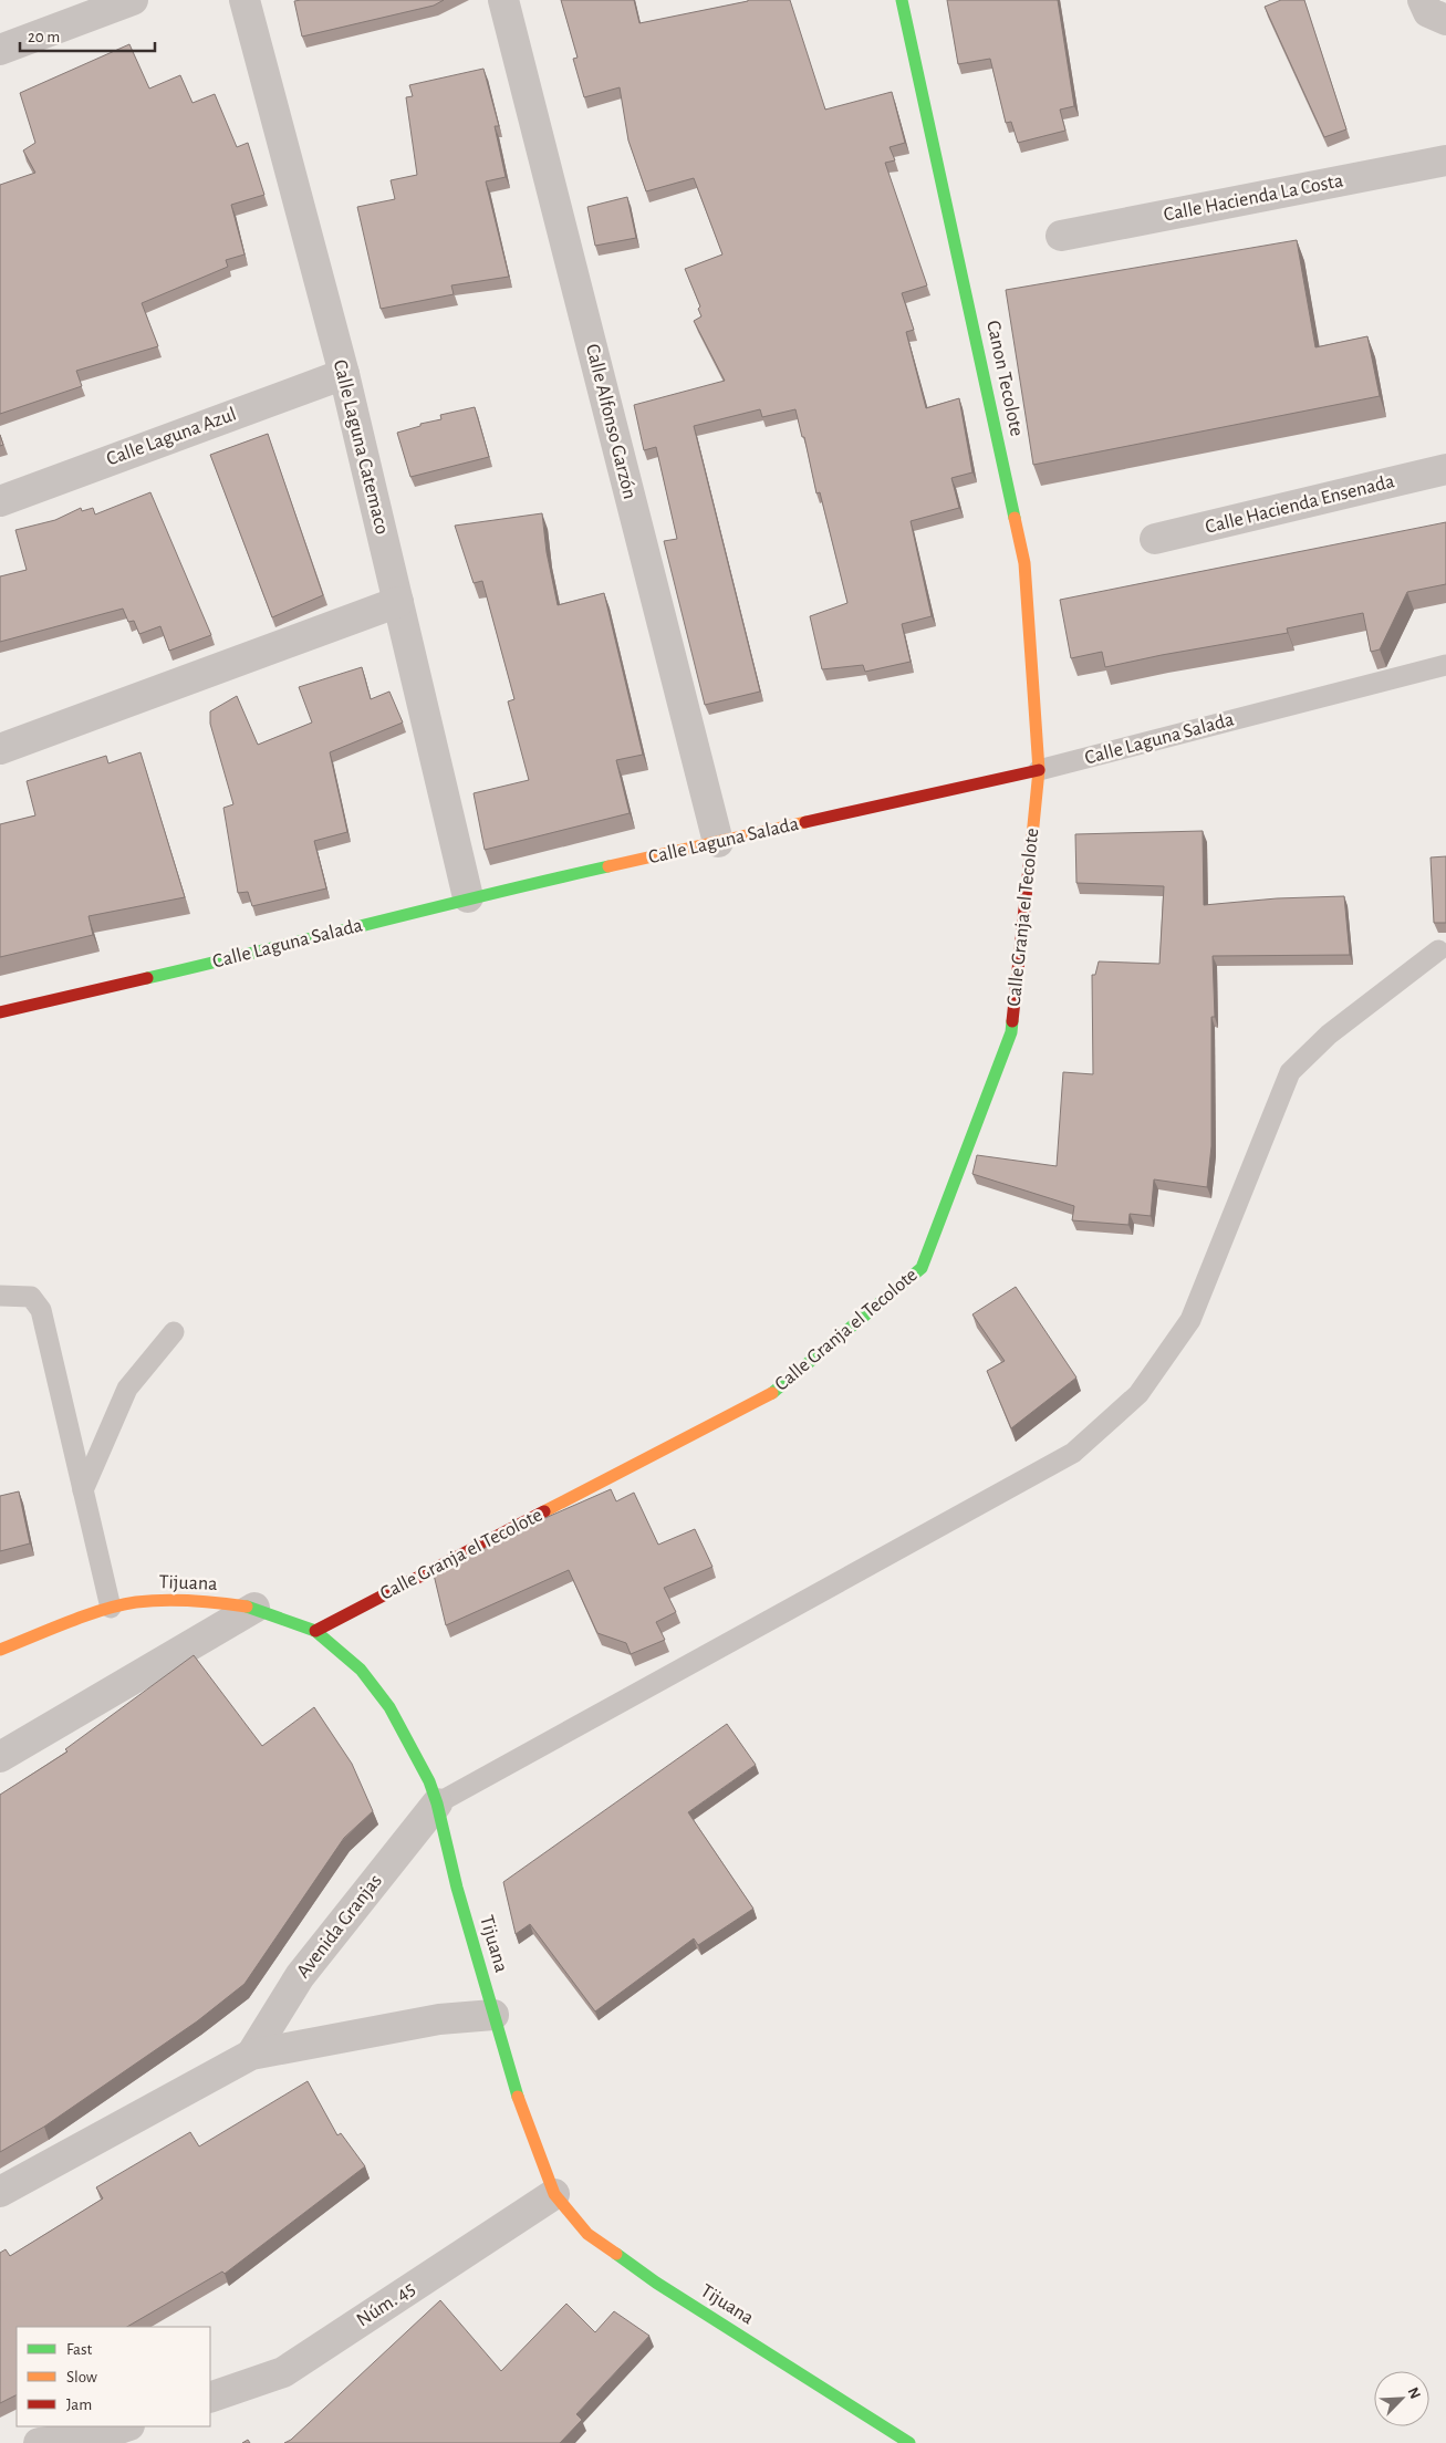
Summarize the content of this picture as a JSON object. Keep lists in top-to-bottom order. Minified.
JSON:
{"streets":{"street":["Calle Hacienda La Costa","Canon Tecolote","Calle Alfonso Garzón","Calle Laguna Azul","Calle Laguna Catemaco","Calle Hacienda Ensenada","Calle Laguna Salada","Calle Granja el Tecolote","Tijuana","Avenida Granjas","Núm. 45"]},"crossings":[["Canon Tecolote","Calle Laguna Salada"],["Canon Tecolote","Calle Granja el Tecolote"],["Calle Alfonso Garzón","Calle Laguna Salada"],["Calle Laguna Azul","Calle Laguna Catemaco"],["Calle Laguna Catemaco","Calle Laguna Salada"],["Calle Laguna Salada","Calle Granja el Tecolote"],["Calle Granja el Tecolote","Tijuana"],["Tijuana","Avenida Granjas"],["Tijuana","Núm. 45"]],"legend":["Fast","Slow","Jam"],"scale_bar":"20 m","north":"top right"}
